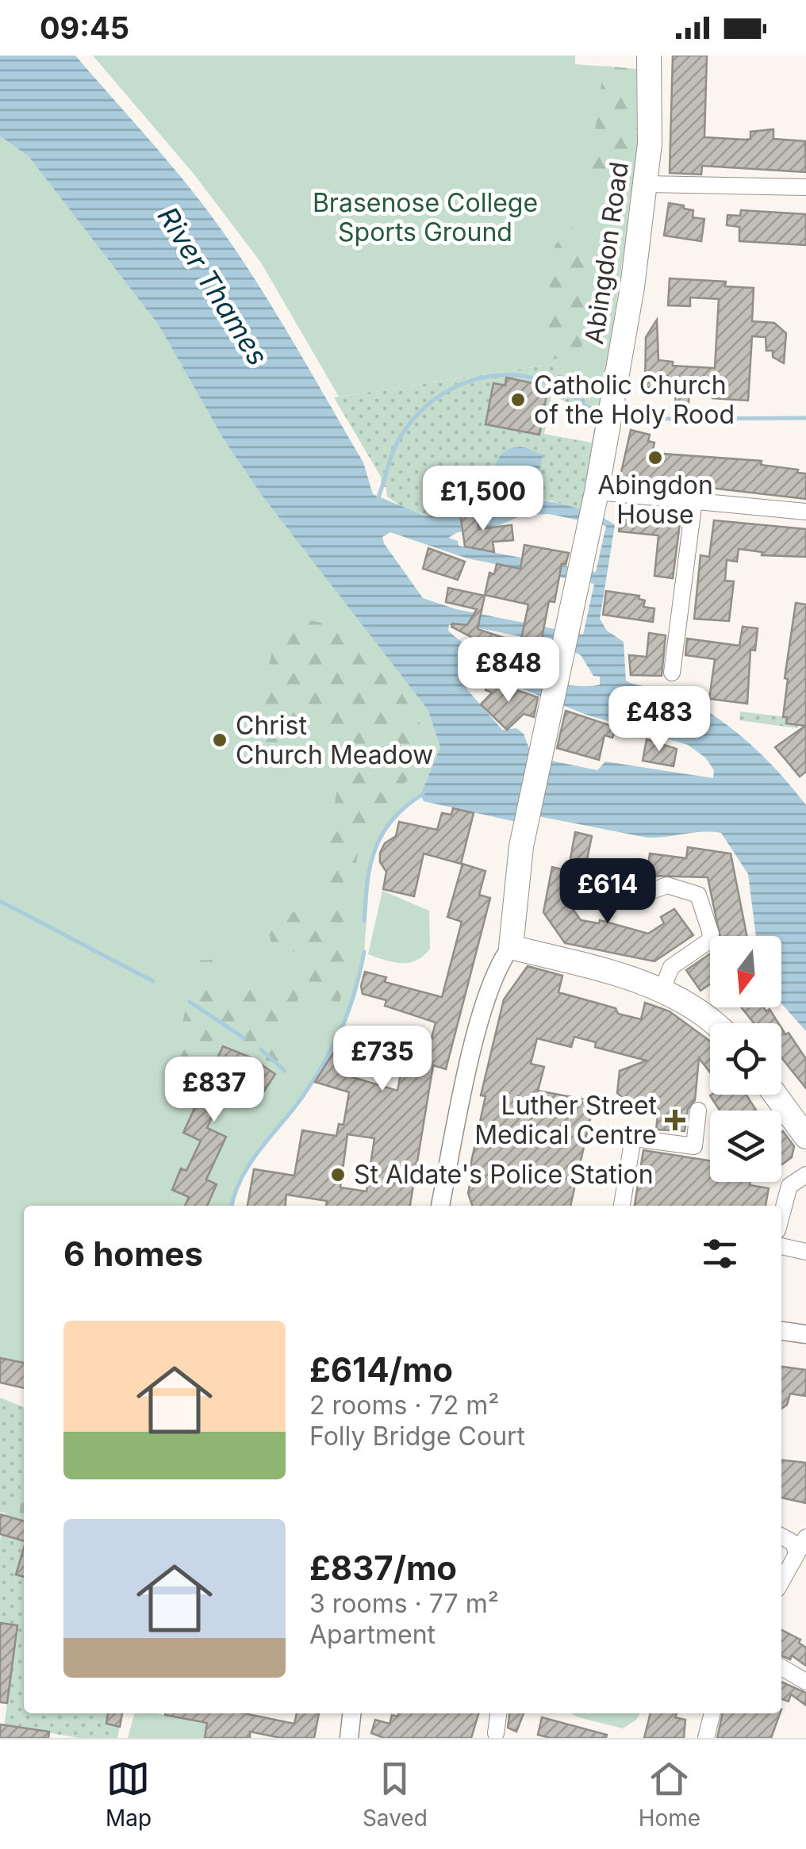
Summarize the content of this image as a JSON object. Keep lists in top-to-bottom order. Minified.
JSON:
{"streets":{"main road":["Abingdon Road"]},"water":["River Thames"],"parks":["Brasenose College Sports Ground"],"places":{"other":["Catholic Church of the Holy Rood","Abingdon House","Christ Church Meadow","St Aldate's Police Station"],"health":["Luther Street Medical Centre"]},"north":"bottom","page":{"status":"09:45","price":["£1,500","£848","£483","£614","£735","£837"],"heading":"6 homes","list":[{"name":"£614/mo","note":"2 rooms · 72 m² · Folly Bridge Court"},{"name":"£837/mo","note":"3 rooms · 77 m² · Apartment"}],"tabs":["Map","Saved","Home"]}}
